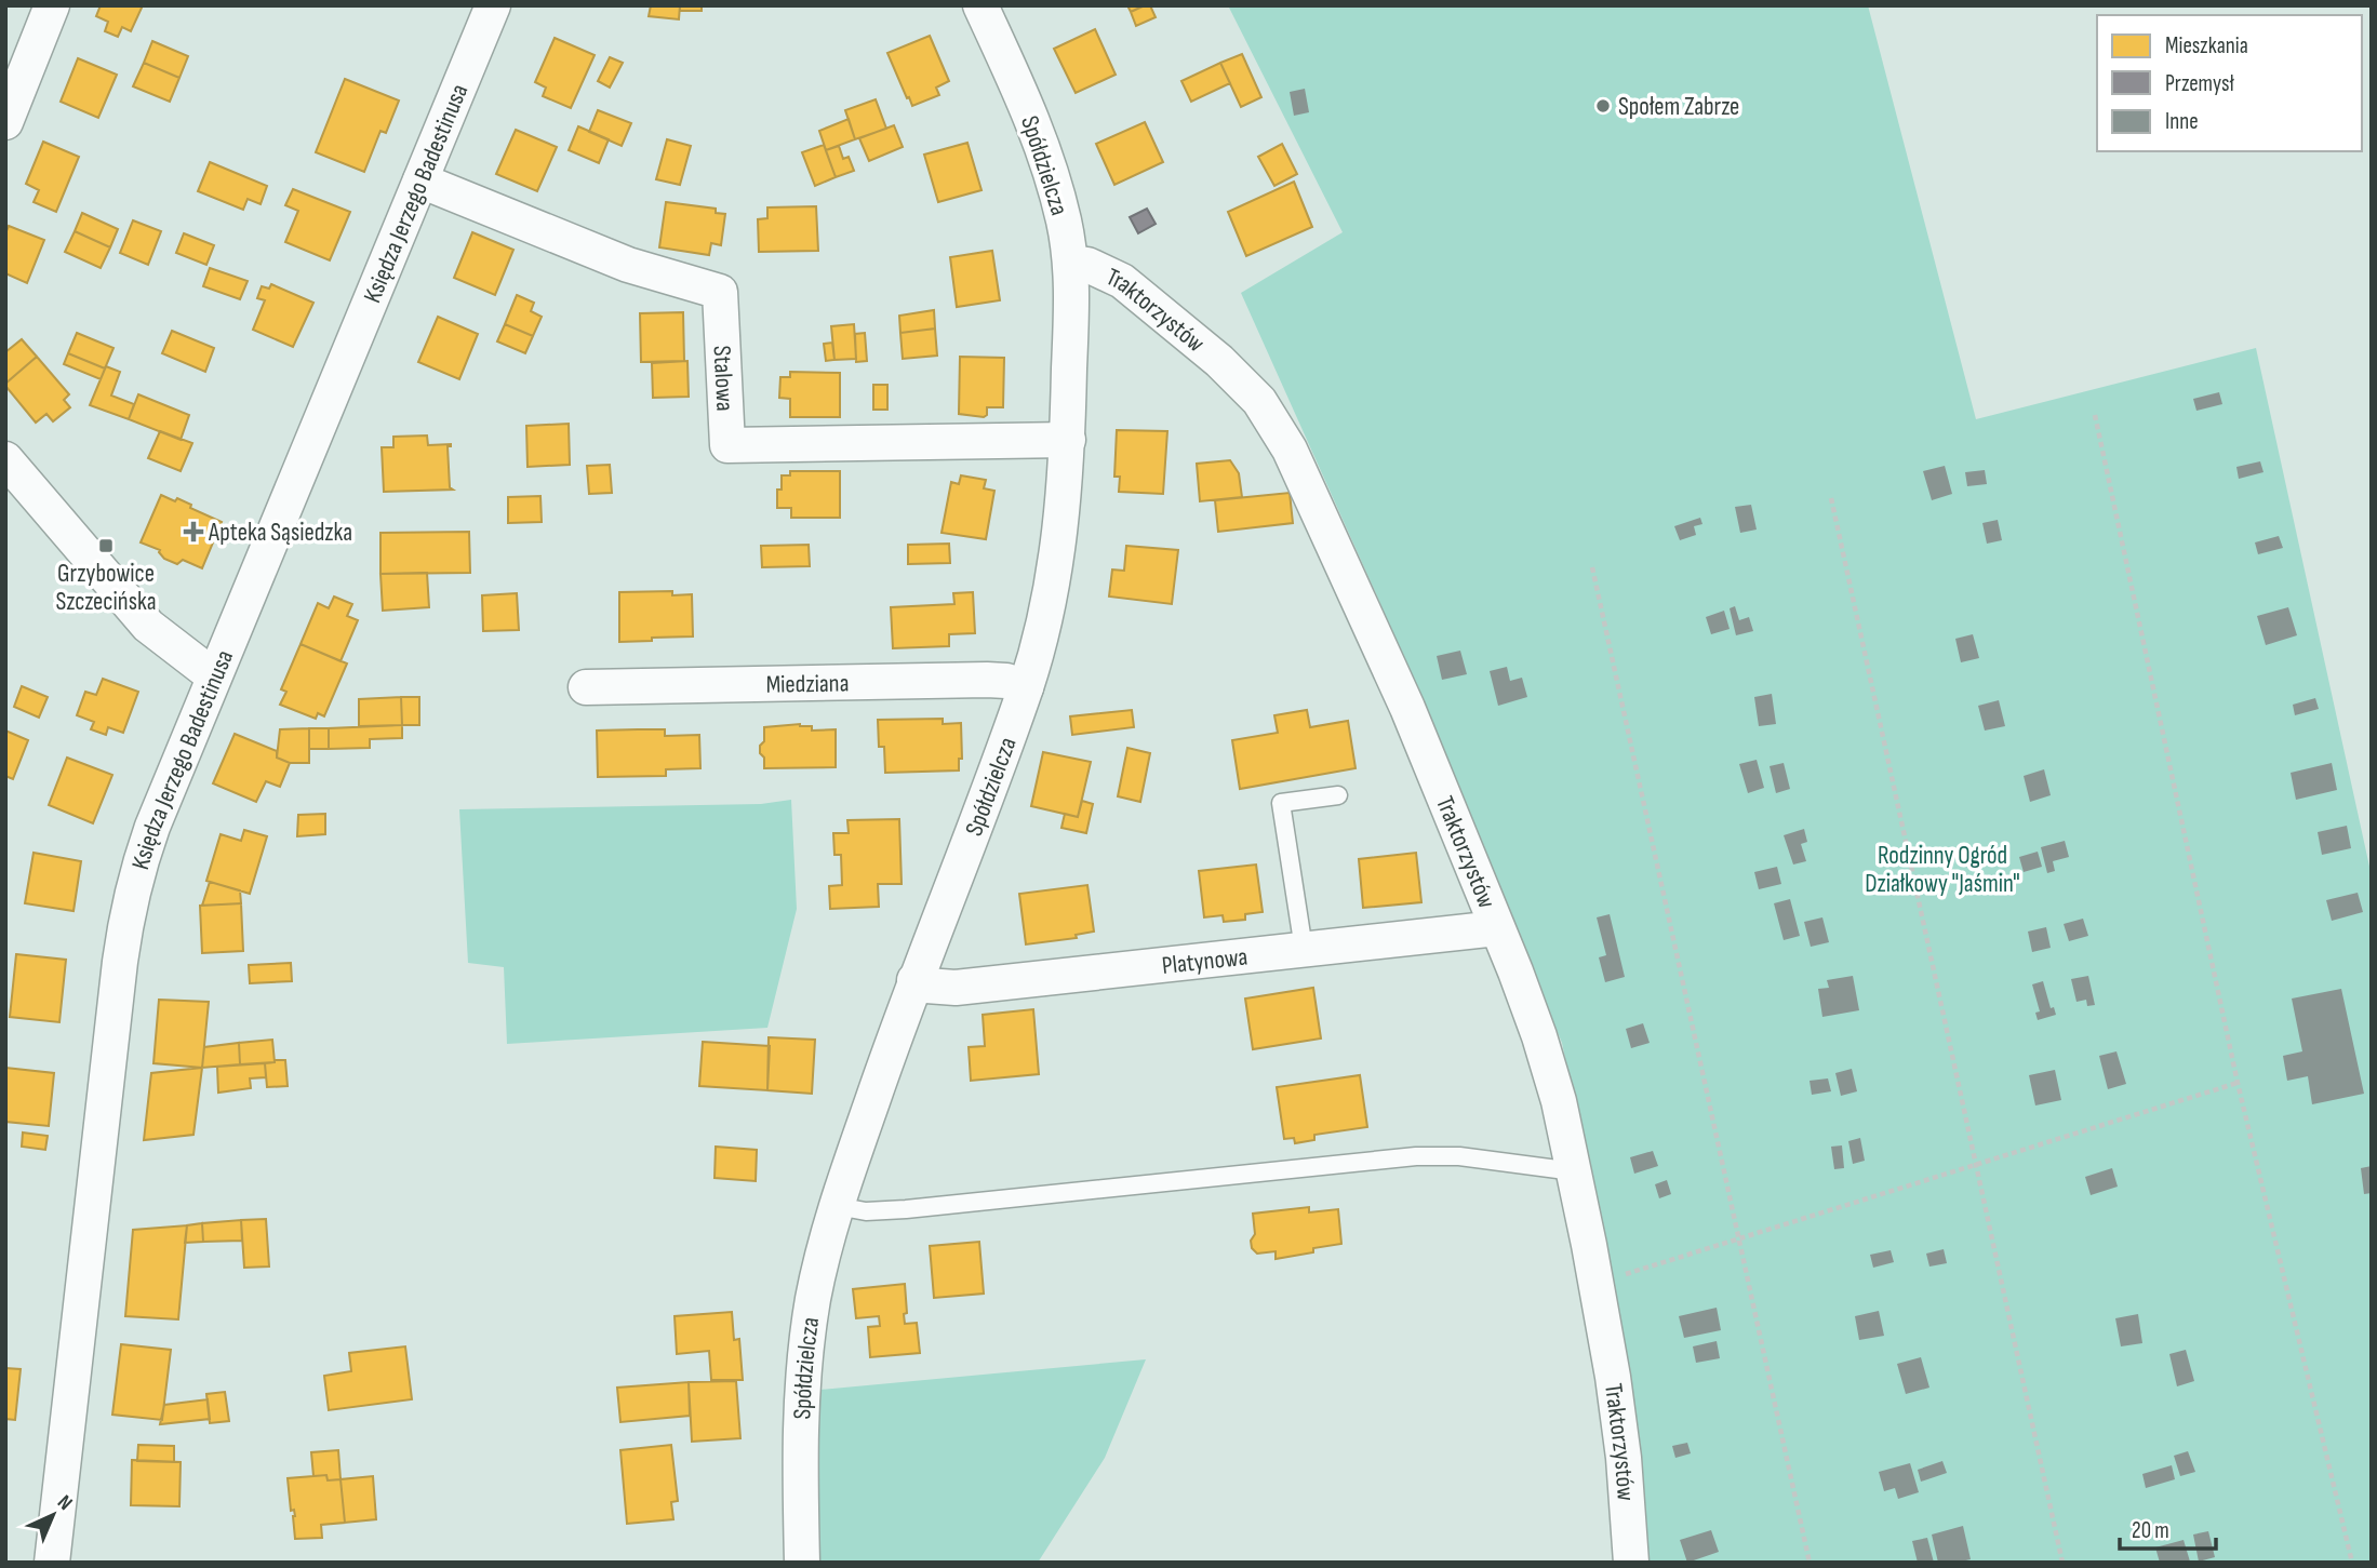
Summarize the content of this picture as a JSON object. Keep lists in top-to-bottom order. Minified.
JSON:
{"streets":{"street":["Spółdzielcza","Księdza Jerzego Badestinusa","Traktorzystów","Stalowa","Miedziana","Platynowa"]},"crossings":[["Spółdzielcza","Traktorzystów"],["Spółdzielcza","Stalowa"],["Spółdzielcza","Miedziana"],["Spółdzielcza","Platynowa"],["Księdza Jerzego Badestinusa","Stalowa"],["Traktorzystów","Platynowa"]],"parks":["Rodzinny Ogród Działkowy \"Jaśmin\""],"places":{"other":["Społem Zabrze"],"health":["Apteka Sąsiedzka"],"transit":["Grzybowice Szczecińska"]},"legend":["Mieszkania","Przemysł","Inne"],"scale_bar":"20 m","north":"top right"}
